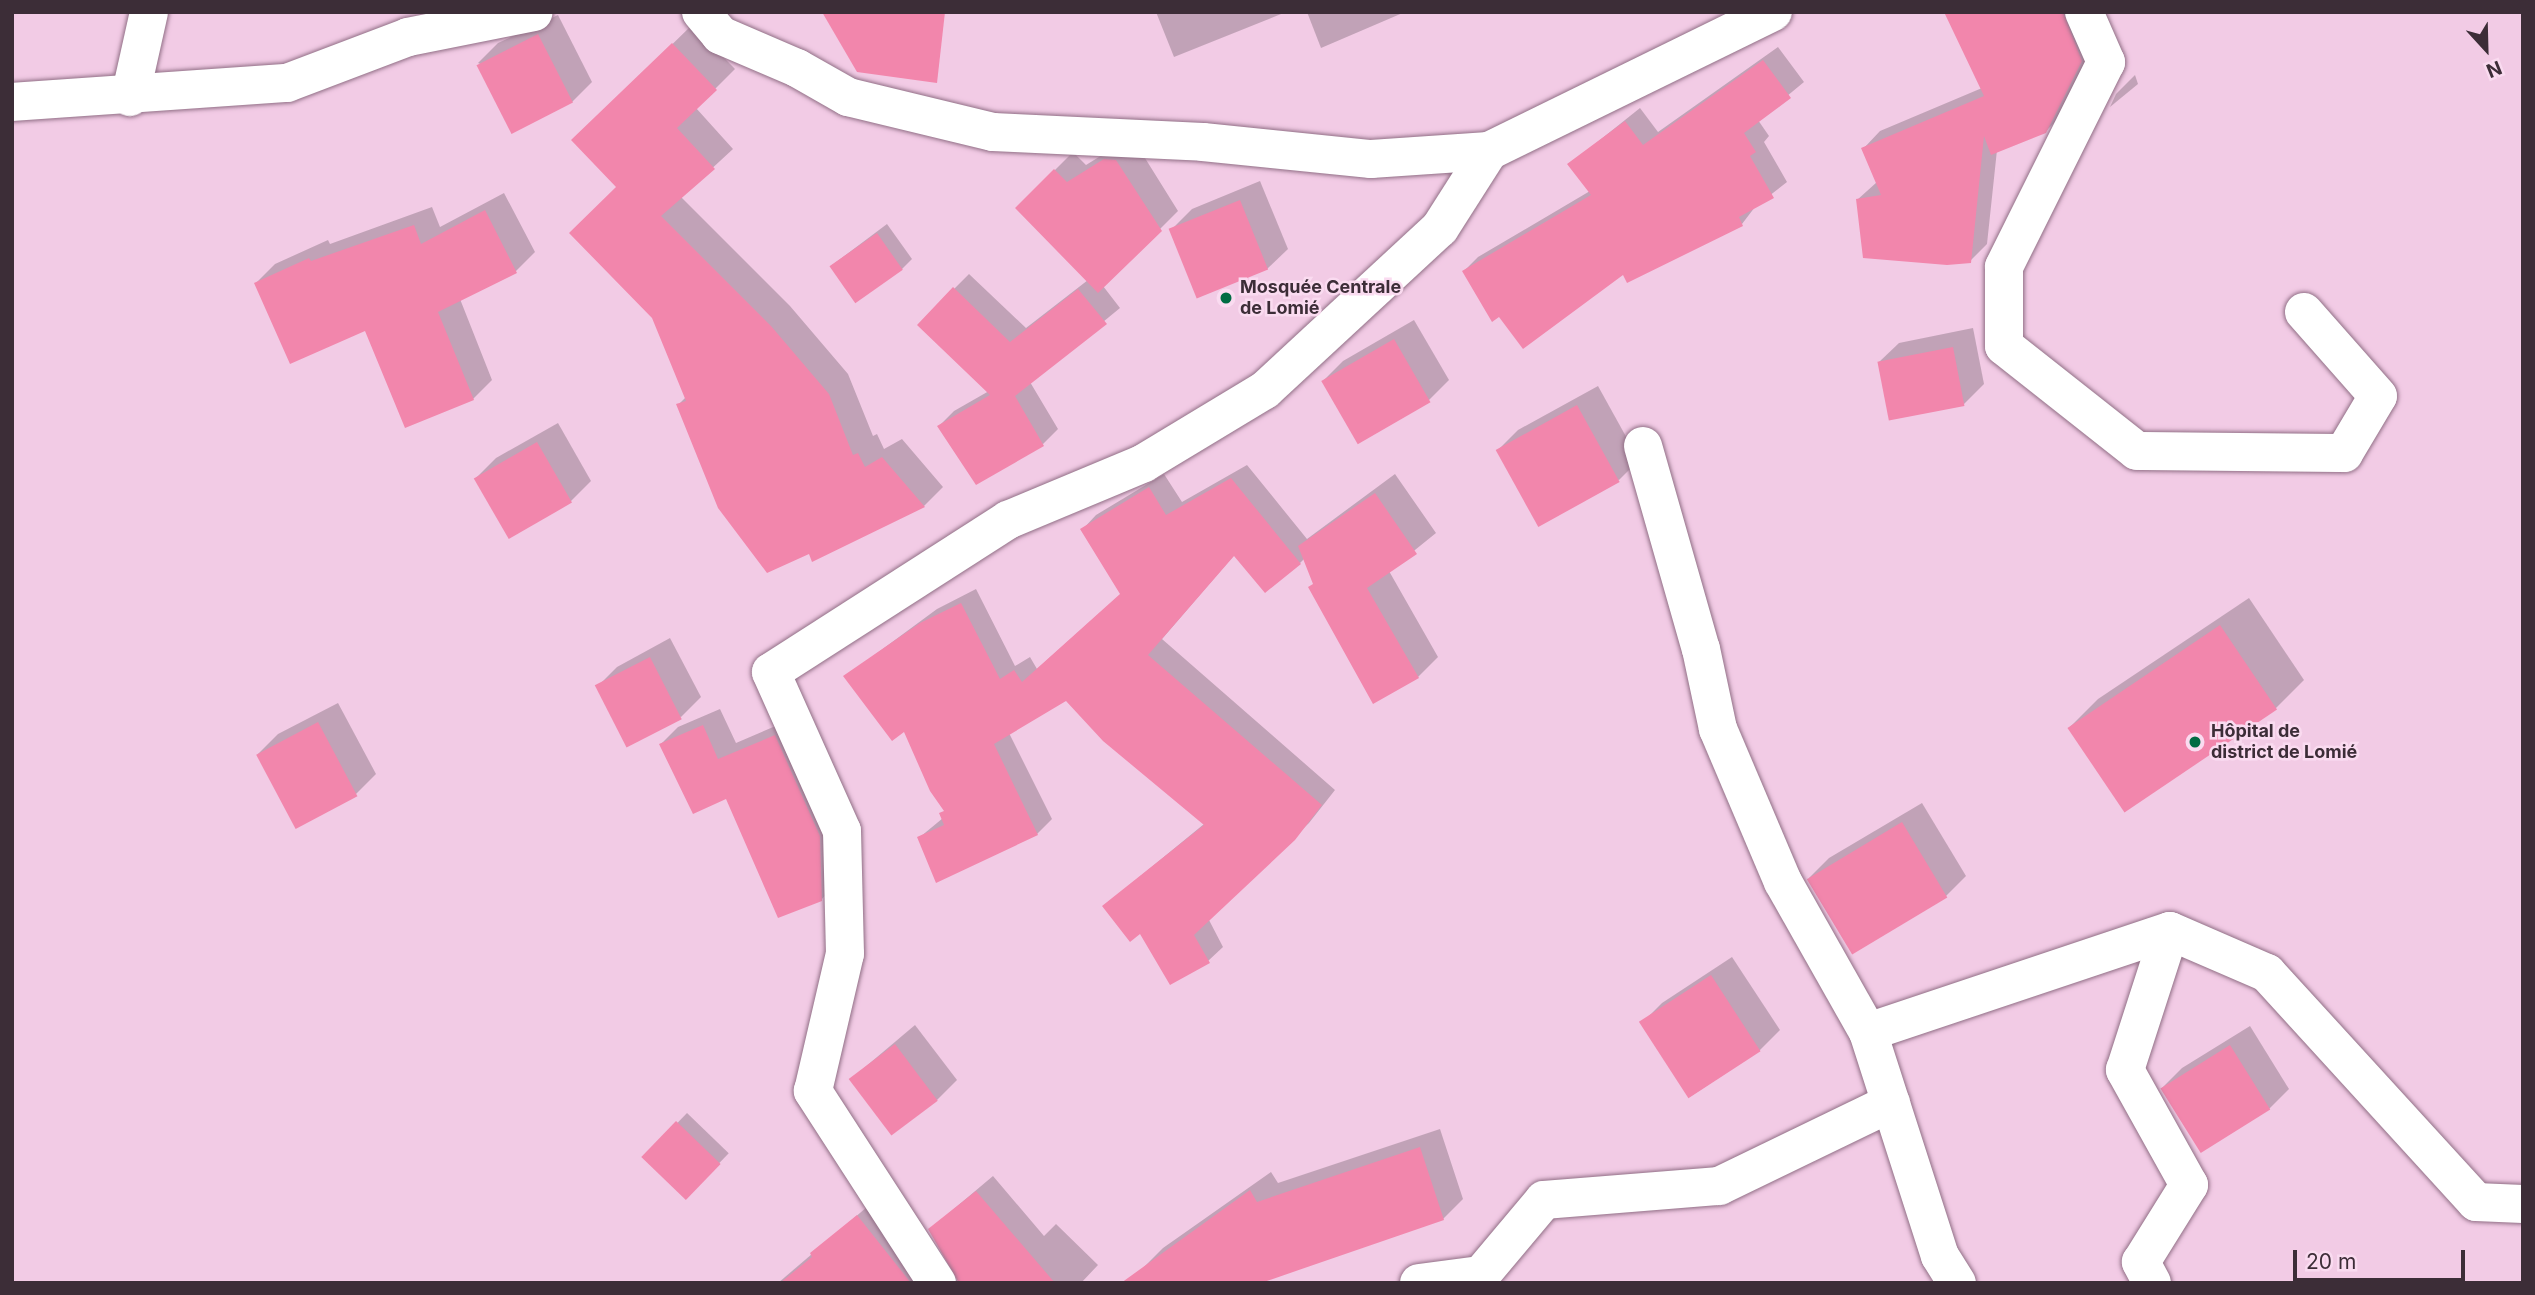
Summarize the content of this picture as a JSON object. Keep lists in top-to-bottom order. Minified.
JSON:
{"places":["Mosquée Centrale de Lomié","Hôpital de district de Lomié"],"scale_bar":"20 m","north":"bottom"}
